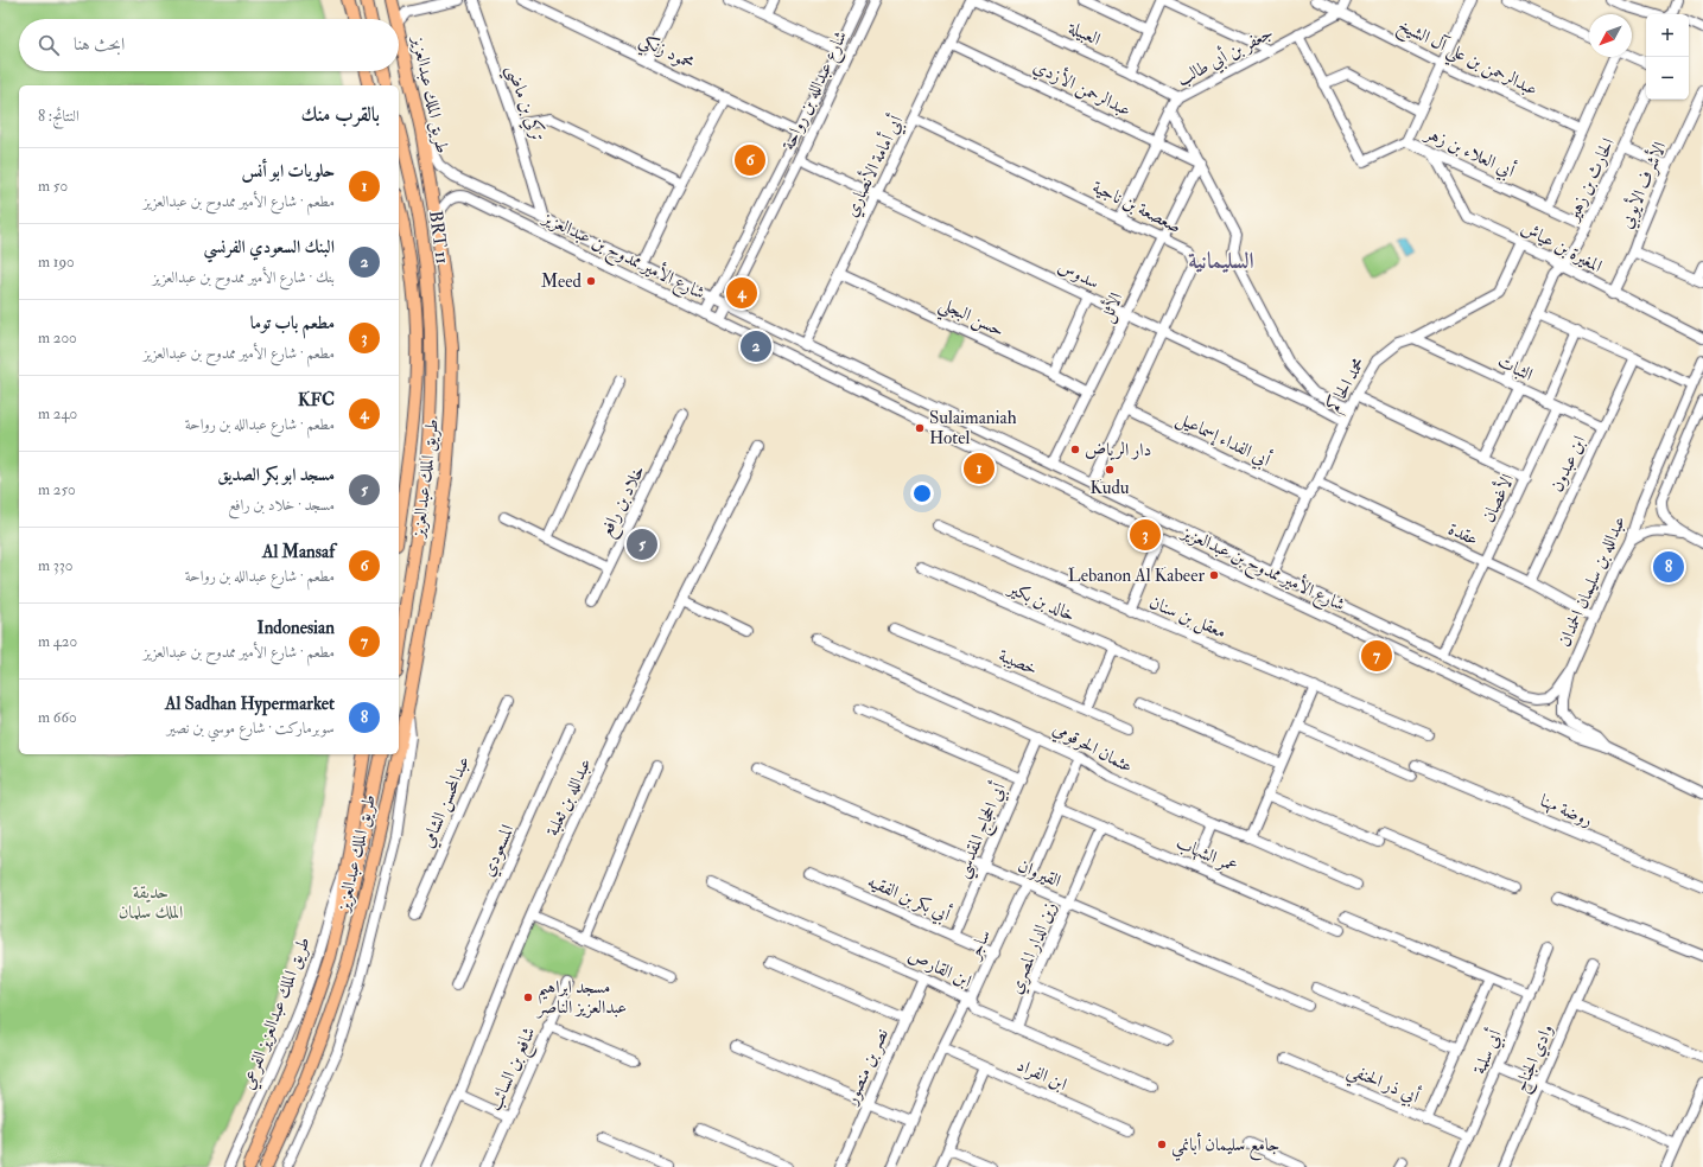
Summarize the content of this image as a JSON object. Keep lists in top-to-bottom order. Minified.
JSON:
{"streets":{"main road":["طريق الملك عبدالعزيز","BRT 11"],"street":["العبيلة","محمود زنكي","جعفر بن أبي طالب","عبدالرحمن بن علي آل الشيخ","عبدالرحمن الأزدي","شارع عبدالله بن رواحة","تركي بن ماضي","أبي العلاء بن زهر","أبي أمامة الأنصاري","الحارث بن زهير","الأشرف الأيوبي","صعصعة بن ناجية","المغيرة بن عياش","شارع الأمير ممدوح بن عبدالعزيز","سدوس","الأثل","حسن البجلي","الثبات","محمد الحاكم","أبي الفداء إسماعيل","ابن عبدون","الأغصان","خلاد بن رافع","عقدة","عبدالله بن سليمان الحمدان","خالد بن بكير","معقل بن سنان","خصيبة","عثمان الحرقومي","عبدالله بن ثعلبة","عبدالمحسن الشامي","روضة مهنا","أبي الحجاج المقدسي","المسعودي","عمر الشهاب","القيروان","أبي بكر بن الفقيه","ساجر","زين الدار المصري","ابن القارص","طريق الملك عبدالعزيز الفرعي","أبي سلمة","وادي الجناح","نصر بن منصور","شافع بن السائب","ابن الفراد","أبي ذر الحنفي"]},"crossings":[["العبيلة","جعفر بن أبي طالب"],["محمود زنكي","شارع عبدالله بن رواحة"],["جعفر بن أبي طالب","عبدالرحمن بن علي آل الشيخ"],["جعفر بن أبي طالب","عبدالرحمن الأزدي"],["جعفر بن أبي طالب","أبي العلاء بن زهر"],["جعفر بن أبي طالب","صعصعة بن ناجية"],["عبدالرحمن الأزدي","أبي أمامة الأنصاري"],["عبدالرحمن الأزدي","الأثل"],["شارع عبدالله بن رواحة","شارع الأمير ممدوح بن عبدالعزيز"],["شارع عبدالله بن رواحة","سدوس"],["طريق الملك عبدالعزيز","شارع الأمير ممدوح بن عبدالعزيز"],["طريق الملك عبدالعزيز","طريق الملك عبدالعزيز الفرعي"],["تركي بن ماضي","شارع الأمير ممدوح بن عبدالعزيز"],["أبي العلاء بن زهر","الحارث بن زهير"],["أبي العلاء بن زهر","المغيرة بن عياش"],["أبي أمامة الأنصاري","صعصعة بن ناجية"],["أبي أمامة الأنصاري","شارع الأمير ممدوح بن عبدالعزيز"],["أبي أمامة الأنصاري","سدوس"],["أبي أمامة الأنصاري","حسن البجلي"],["الحارث بن زهير","المغيرة بن عياش"],["الحارث بن زهير","الثبات"],["الأشرف الأيوبي","المغيرة بن عياش"],["صعصعة بن ناجية","شارع الأمير ممدوح بن عبدالعزيز"],["صعصعة بن ناجية","سدوس"],["صعصعة بن ناجية","الأثل"],["صعصعة بن ناجية","أبي الفداء إسماعيل"],["المغيرة بن عياش","محمد الحاكم"],["شارع الأمير ممدوح بن عبدالعزيز","الأثل"],["شارع الأمير ممدوح بن عبدالعزيز","محمد الحاكم"],["شارع الأمير ممدوح بن عبدالعزيز","الأغصان"],["شارع الأمير ممدوح بن عبدالعزيز","عبدالله بن سليمان الحمدان"],["سدوس","الأثل"],["سدوس","محمد الحاكم"],["الأثل","حسن البجلي"],["الثبات","محمد الحاكم"],["الثبات","ابن عبدون"],["الثبات","الأغصان"],["محمد الحاكم","أبي الفداء إسماعيل"],["محمد الحاكم","عقدة"],["ابن عبدون","عقدة"],["الأغصان","عقدة"],["عقدة","عبدالله بن سليمان الحمدان"],["عثمان الحرقومي","أبي الحجاج المقدسي"],["عثمان الحرقومي","ساجر"],["أبي الحجاج المقدسي","القيروان"],["أبي الحجاج المقدسي","أبي بكر بن الفقيه"],["عمر الشهاب","ساجر"],["عمر الشهاب","زين الدار المصري"],["القيروان","ساجر"],["القيروان","زين الدار المصري"],["أبي بكر بن الفقيه","ساجر"],["ساجر","ابن القارص"],["ساجر","ابن الفراد"],["زين الدار المصري","ابن القارص"],["ابن القارص","نصر بن منصور"],["أبي سلمة","أبي ذر الحنفي"]],"districts":["السليمانية"],"parks":["حديقة الملك سلمان"],"places":["Meed","Sulaimaniah Hotel","دار الرياض","Kudu","Lebanon Al Kabeer","مسجد ابراهيم عبدالعزيز الناصر","جامع سليمان أبانمي"],"north":"bottom left","page":{"map_buttons":["+","−"],"search":"ابحث هنا","heading":["بالقرب منك","النتائج: 8"],"pins":["6","4","2","1","3","5","8","7"],"list":[{"mark":"1","name":"حلويات ابو أنس","note":"مطعم · شارع الأمير ممدوح بن عبدالعزيز","value":"50 m"},{"mark":"2","name":"البنك السعودي الفرنسي","note":"بنك · شارع الأمير ممدوح بن عبدالعزيز","value":"190 m"},{"mark":"3","name":"مطعم باب توما","note":"مطعم · شارع الأمير ممدوح بن عبدالعزيز","value":"200 m"},{"mark":"4","name":"KFC","note":"مطعم · شارع عبدالله بن رواحة","value":"240 m"},{"mark":"5","name":"مسجد ابو بكر الصديق","note":"مسجد · خلاد بن رافع","value":"250 m"},{"mark":"6","name":"Al Mansaf","note":"مطعم · شارع عبدالله بن رواحة","value":"330 m"},{"mark":"7","name":"Indonesian","note":"مطعم · شارع الأمير ممدوح بن عبدالعزيز","value":"420 m"},{"mark":"8","name":"Al Sadhan Hypermarket","note":"سوبرماركت · شارع موسي بن نصير","value":"660 m"}]}}
